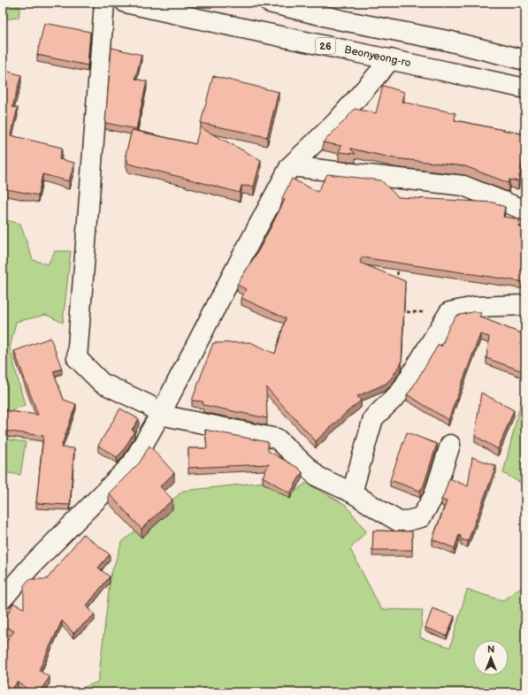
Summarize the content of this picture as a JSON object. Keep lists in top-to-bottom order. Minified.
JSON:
{"streets":{"street":["26","Beonyeong-ro"]},"north":"top"}
